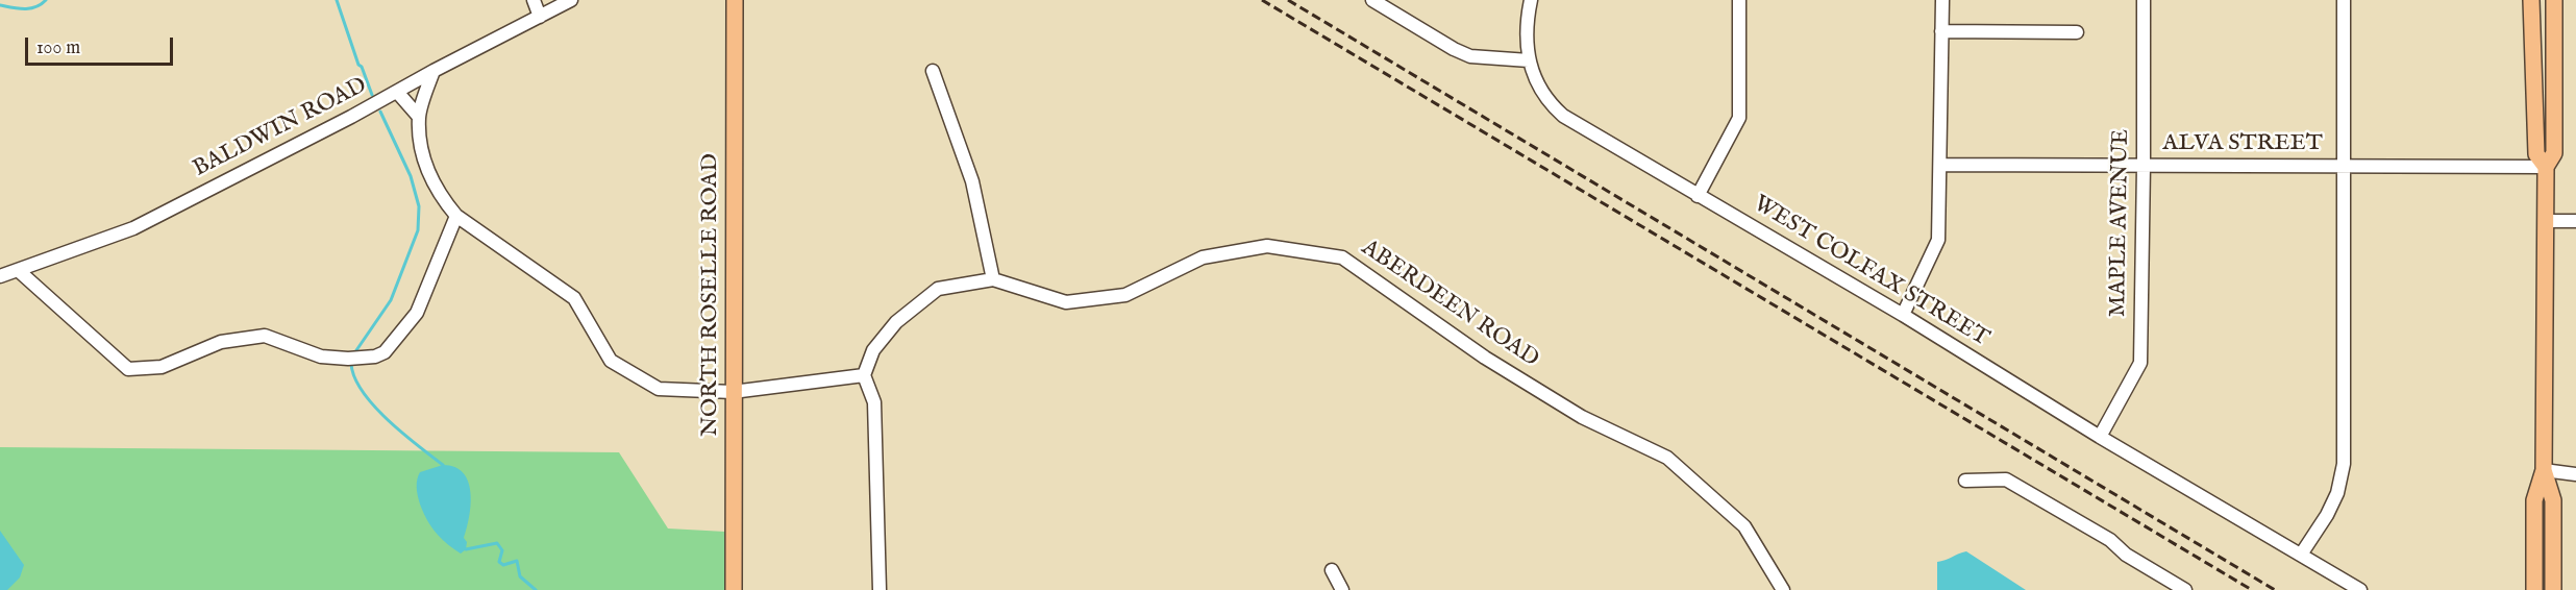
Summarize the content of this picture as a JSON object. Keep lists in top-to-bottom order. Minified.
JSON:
{"streets":{"main road":["NORTH ROSELLE ROAD"],"street":["BALDWIN ROAD","ALVA STREET","MAPLE AVENUE","WEST COLFAX STREET","ABERDEEN ROAD"]},"crossings":[["ALVA STREET","MAPLE AVENUE"],["MAPLE AVENUE","WEST COLFAX STREET"]],"scale_bar":"100 m"}
